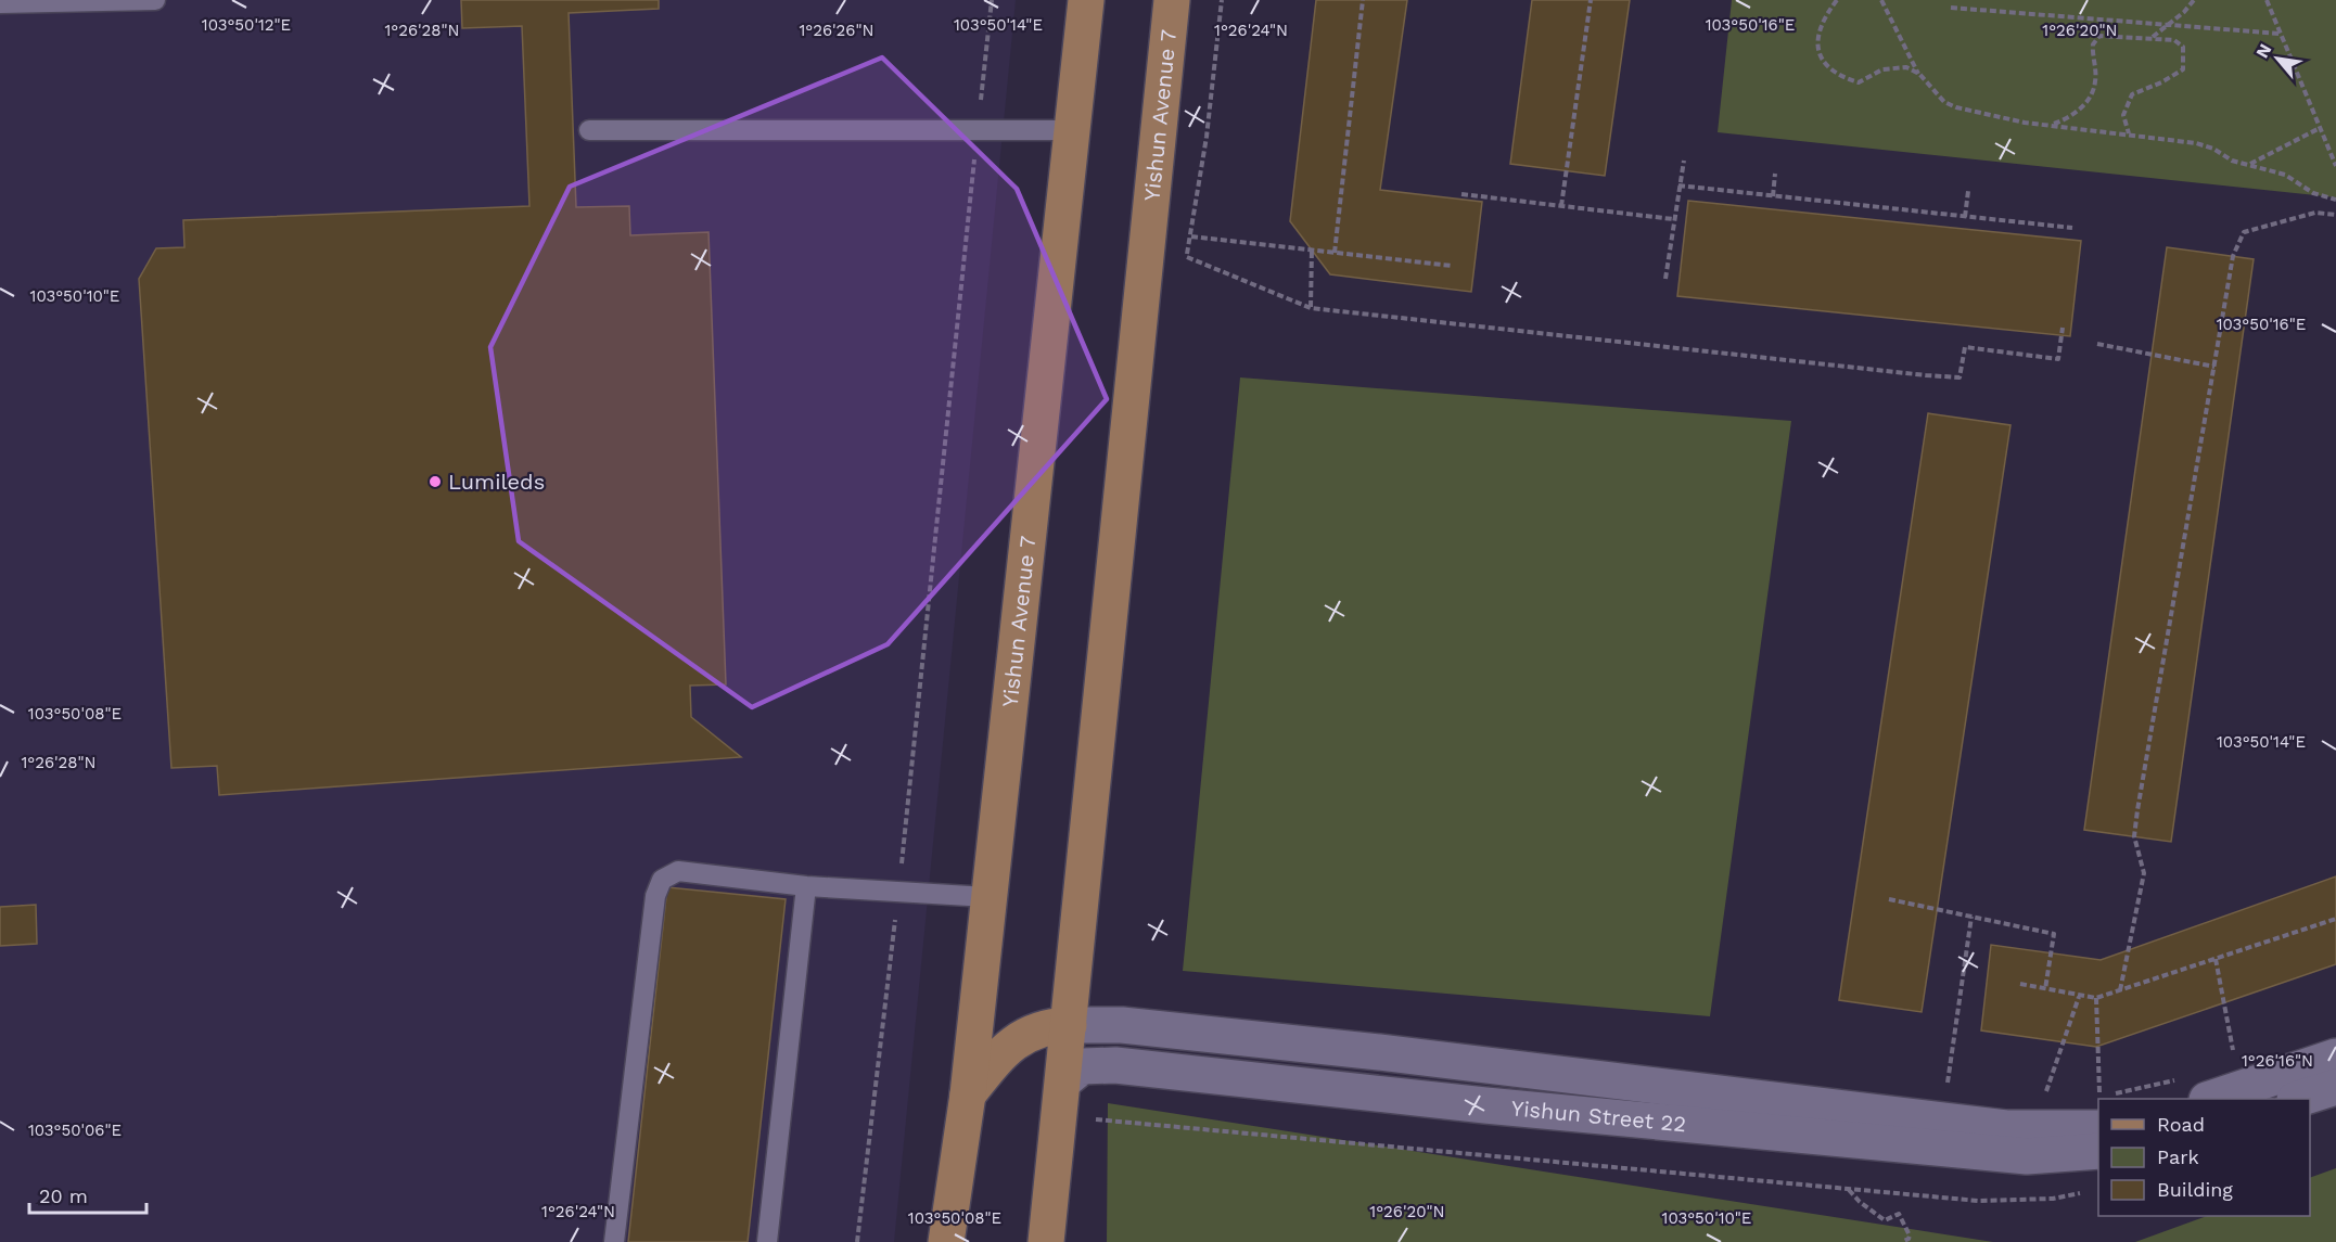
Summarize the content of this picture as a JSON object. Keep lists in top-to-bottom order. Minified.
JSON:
{"streets":{"main road":["Yishun Avenue 7"],"street":["Yishun Street 22"]},"crossings":[["Yishun Avenue 7","Yishun Street 22"]],"places":["Lumileds"],"legend":["Road","Park","Building"],"scale_bar":"20 m","north":"top left","coordinates":["103°50'12\"E","103°50'14\"E","103°50'16\"E","1°26'24\"N","1°26'20\"N","1°26'28\"N","1°26'26\"N","103°50'10\"E","103°50'08\"E","1°26'16\"N","103°50'06\"E"]}
